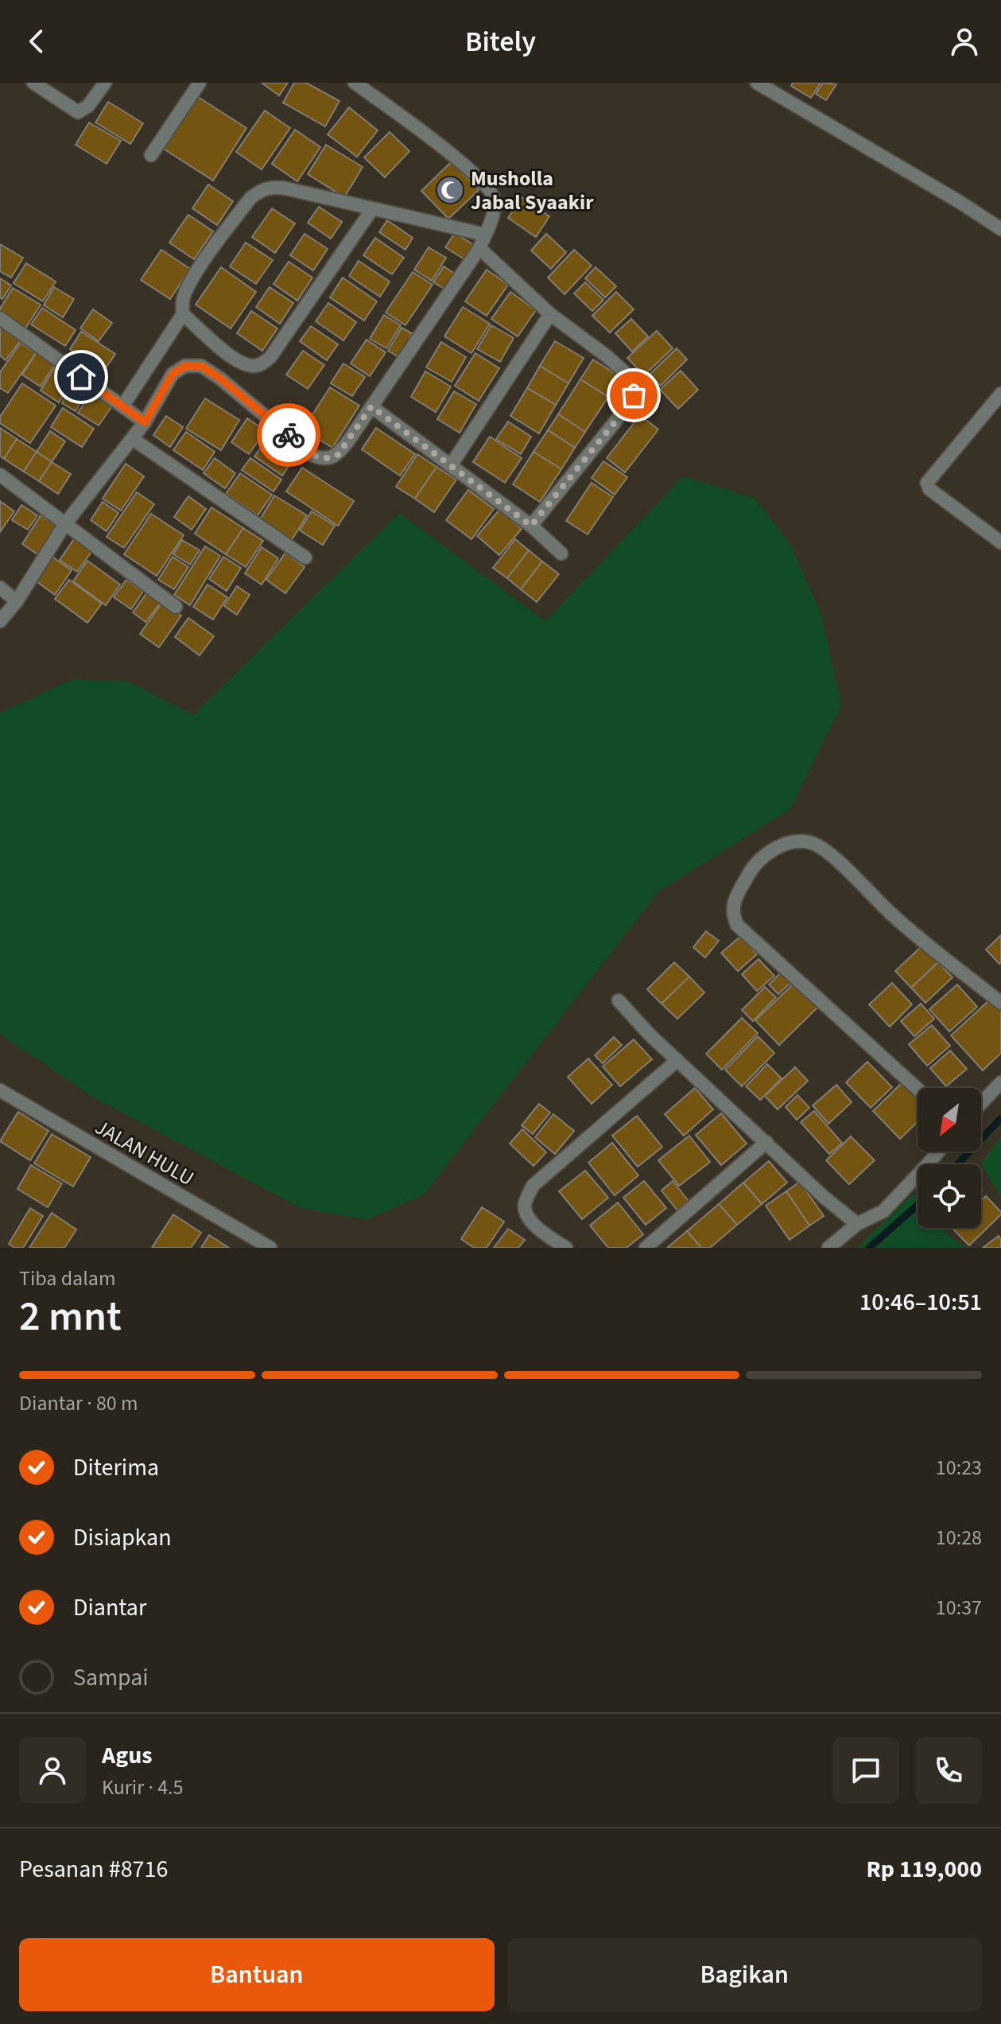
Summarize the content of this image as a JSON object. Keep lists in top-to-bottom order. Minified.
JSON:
{"streets":{"street":["JALAN HULU"]},"places":{"mosque":["Musholla Jabal Syaakir"]},"north":"bottom left","page":{"header":"Bitely","heading":["2 mnt","Tiba dalam","10:46–10:51"],"panel":["Agus","Kurir · 4.5","Pesanan #8716","Rp 119,000"],"bar":"Diantar · 80 m","list":[["Diterima","10:23"],["Disiapkan","10:28"],["Diantar","10:37"],"Sampai"],"buttons":["Bantuan","Bagikan"]}}
